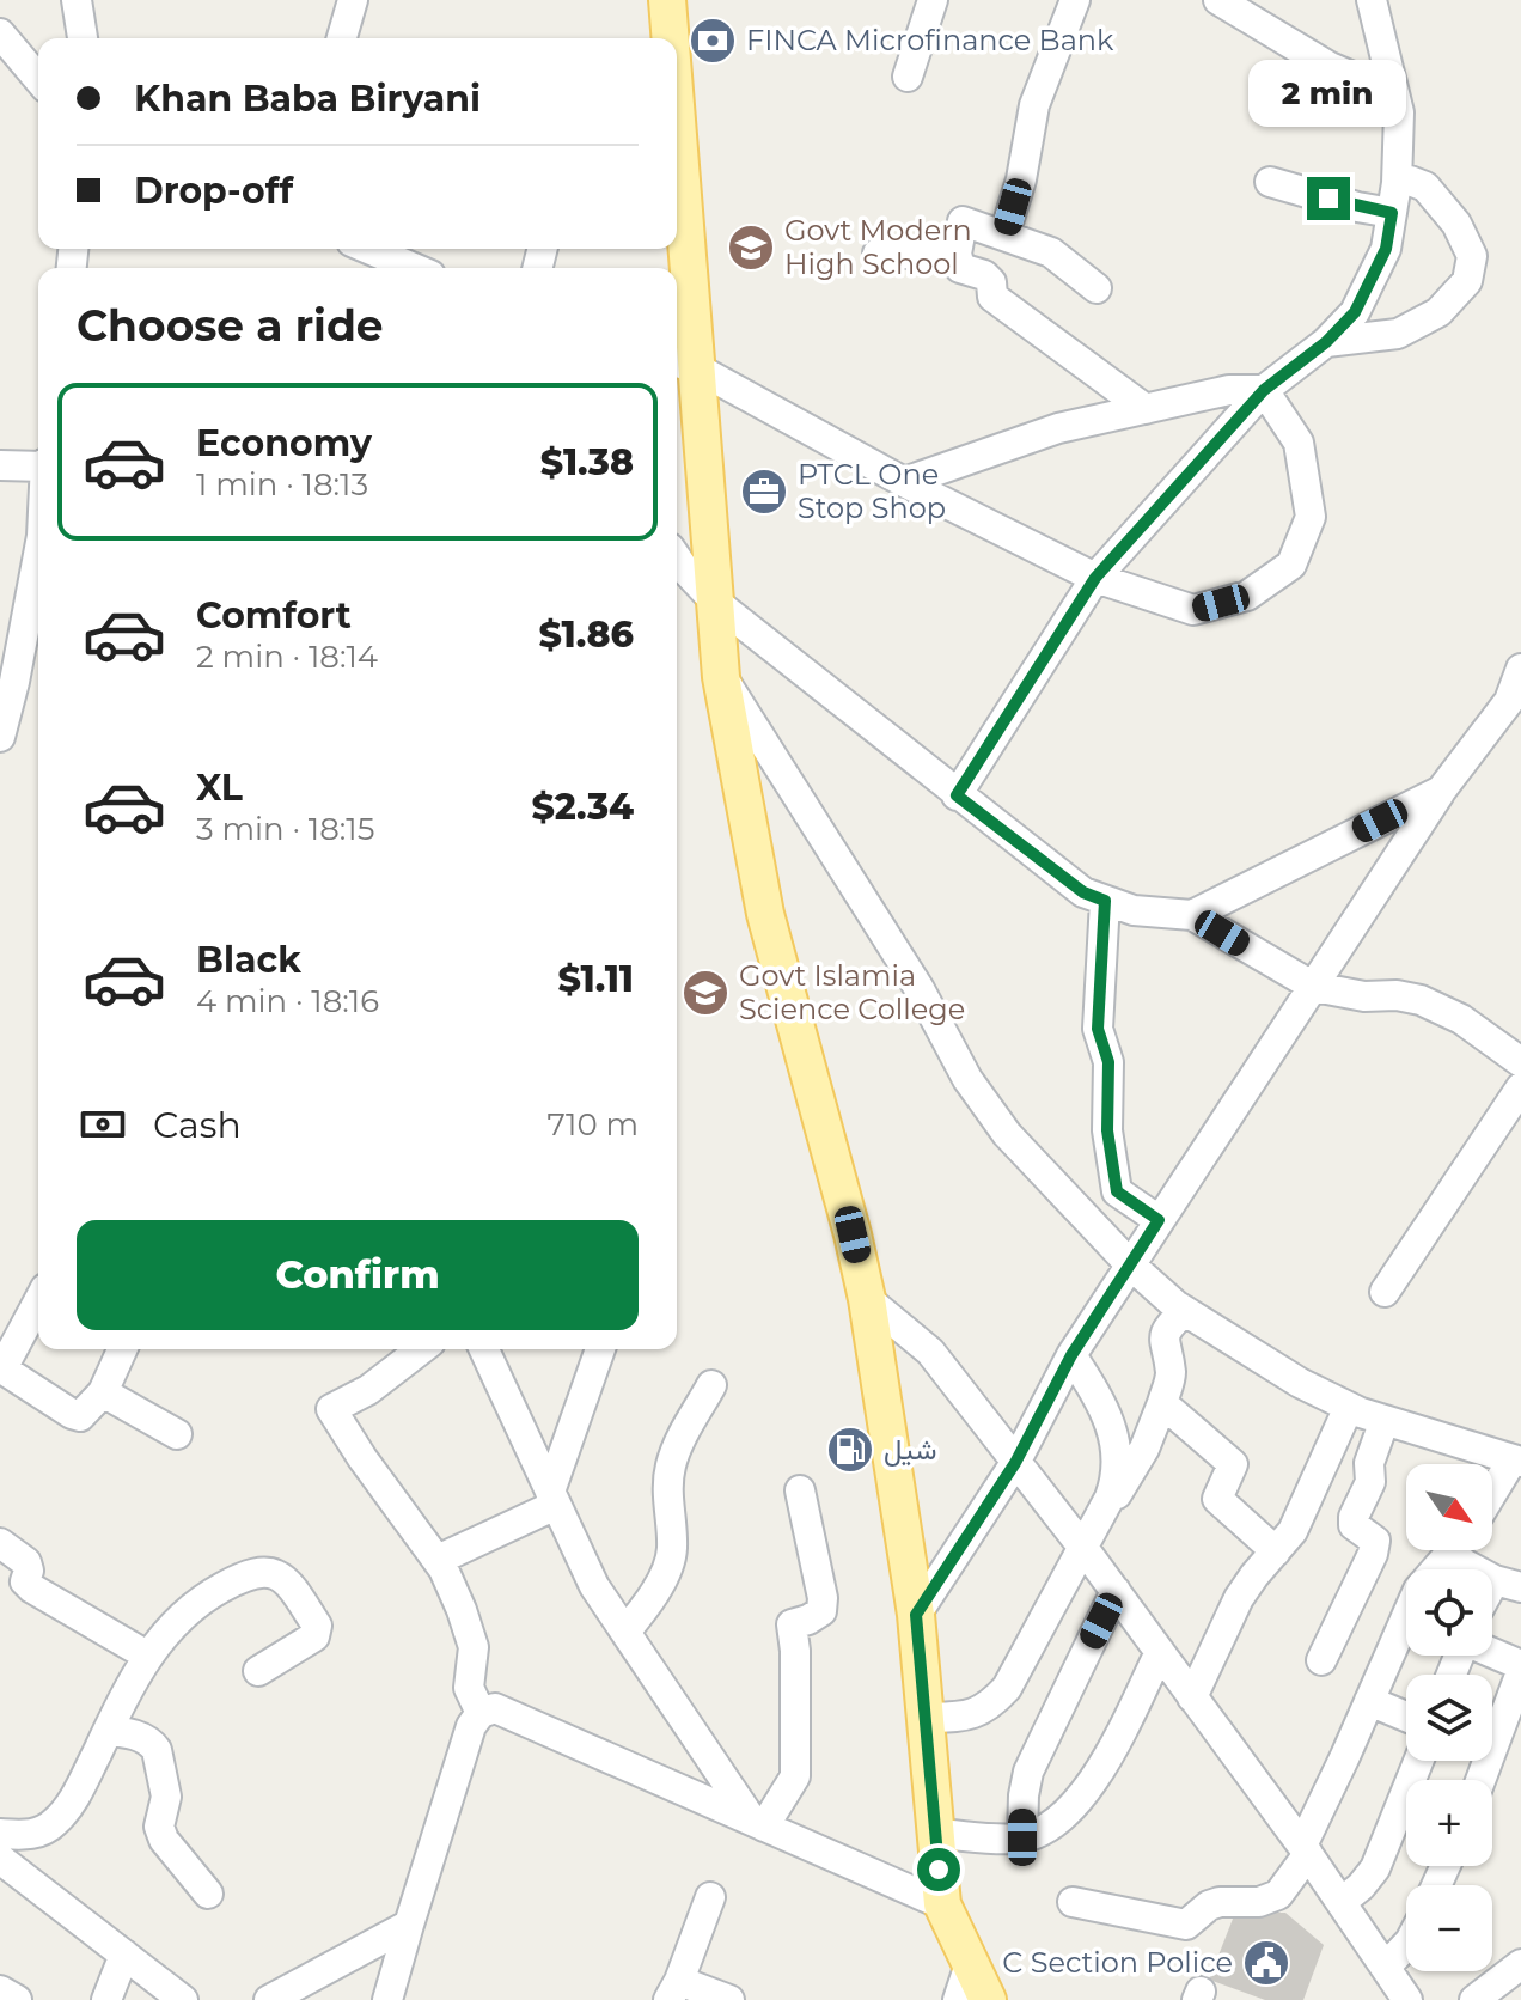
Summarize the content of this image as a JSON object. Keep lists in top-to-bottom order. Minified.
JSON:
{"places":{"bank":["FINCA Microfinance Bank"],"school or university":["Govt Modern High School","Govt Islamia Science College"],"office":["PTCL One Stop Shop"],"fuel station":["شیل"],"public building":["C Section Police"]},"north":"bottom right","page":{"banner":["Khan Baba Biryani","Drop-off"],"bubble":"2 min","heading":"Choose a ride","list":[{"name":"Economy","note":"1 min · 18:13","value":"$1.38"},{"name":"Comfort","note":"2 min · 18:14","value":"$1.86"},{"name":"XL","note":"3 min · 18:15","value":"$2.34"},{"name":"Black","note":"4 min · 18:16","value":"$1.11"}],"pay":["Cash","710 m"],"buttons":"Confirm","map_buttons":["+","−"]}}
